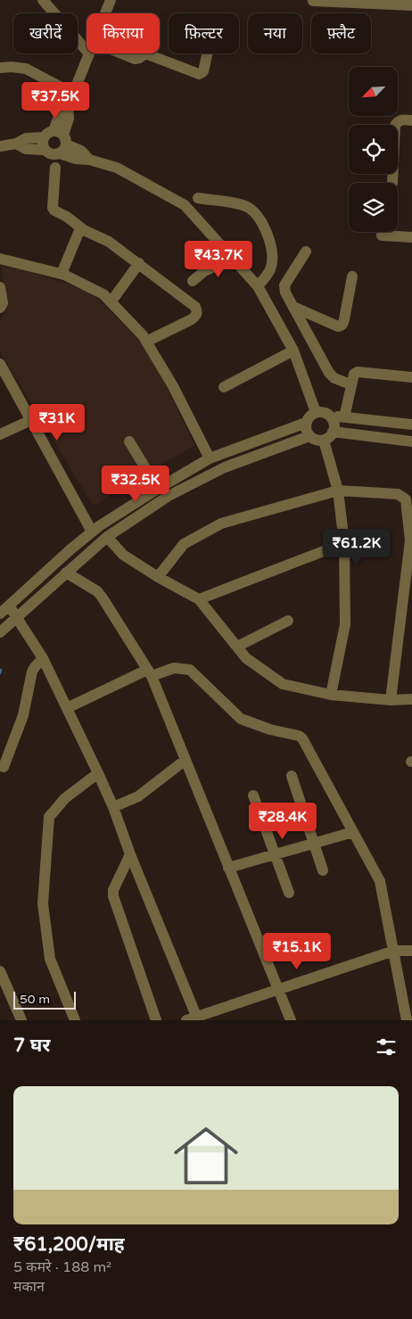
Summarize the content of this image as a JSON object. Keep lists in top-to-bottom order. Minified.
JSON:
{"scale_bar":"50 m","north":"bottom left","page":{"chip":["खरीदें","किराया","फ़िल्टर","नया","फ़्लैट"],"price":["₹37.5K","₹43.7K","₹31K","₹32.5K","₹61.2K","₹28.4K","₹15.1K"],"scale":"50 m","heading":"7 घर","list":[{"name":"₹61,200/माह","note":"5 कमरे · 188 m² · मकान"}]}}
